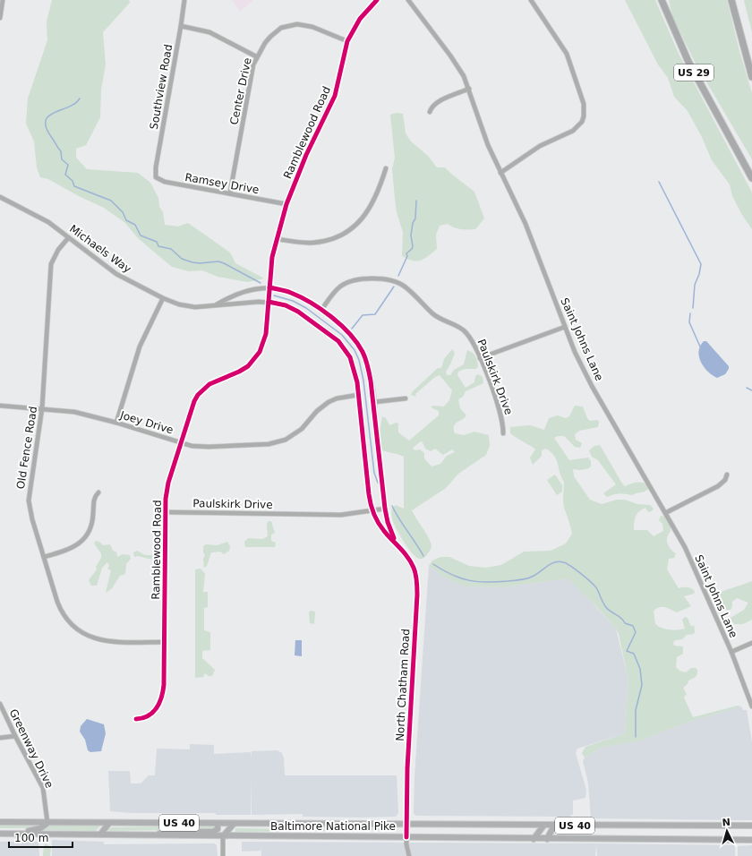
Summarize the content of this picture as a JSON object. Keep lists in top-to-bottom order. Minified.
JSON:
{"streets":{"highway":["US 29"],"main road":["US 40","Baltimore National Pike"],"street":["Southview Road","Center Drive","Ramblewood Road","Ramsey Drive","Michaels Way","Saint Johns Lane","Paulskirk Drive","Joey Drive","Old Fence Road","North Chatham Road","Greenway Drive"]},"crossings":[["Southview Road","Ramsey Drive"],["Center Drive","Ramblewood Road"],["Center Drive","Ramsey Drive"],["Ramblewood Road","Ramsey Drive"],["Ramblewood Road","Michaels Way"],["Ramblewood Road","Paulskirk Drive"],["Ramblewood Road","Joey Drive"],["Ramblewood Road","Old Fence Road"],["Ramblewood Road","North Chatham Road"],["Michaels Way","Old Fence Road"],["Michaels Way","North Chatham Road"],["Paulskirk Drive","North Chatham Road"],["Joey Drive","Old Fence Road"],["Joey Drive","North Chatham Road"],["North Chatham Road","Baltimore National Pike"],["Greenway Drive","Baltimore National Pike"]],"scale_bar":"100 m","north":"top"}
